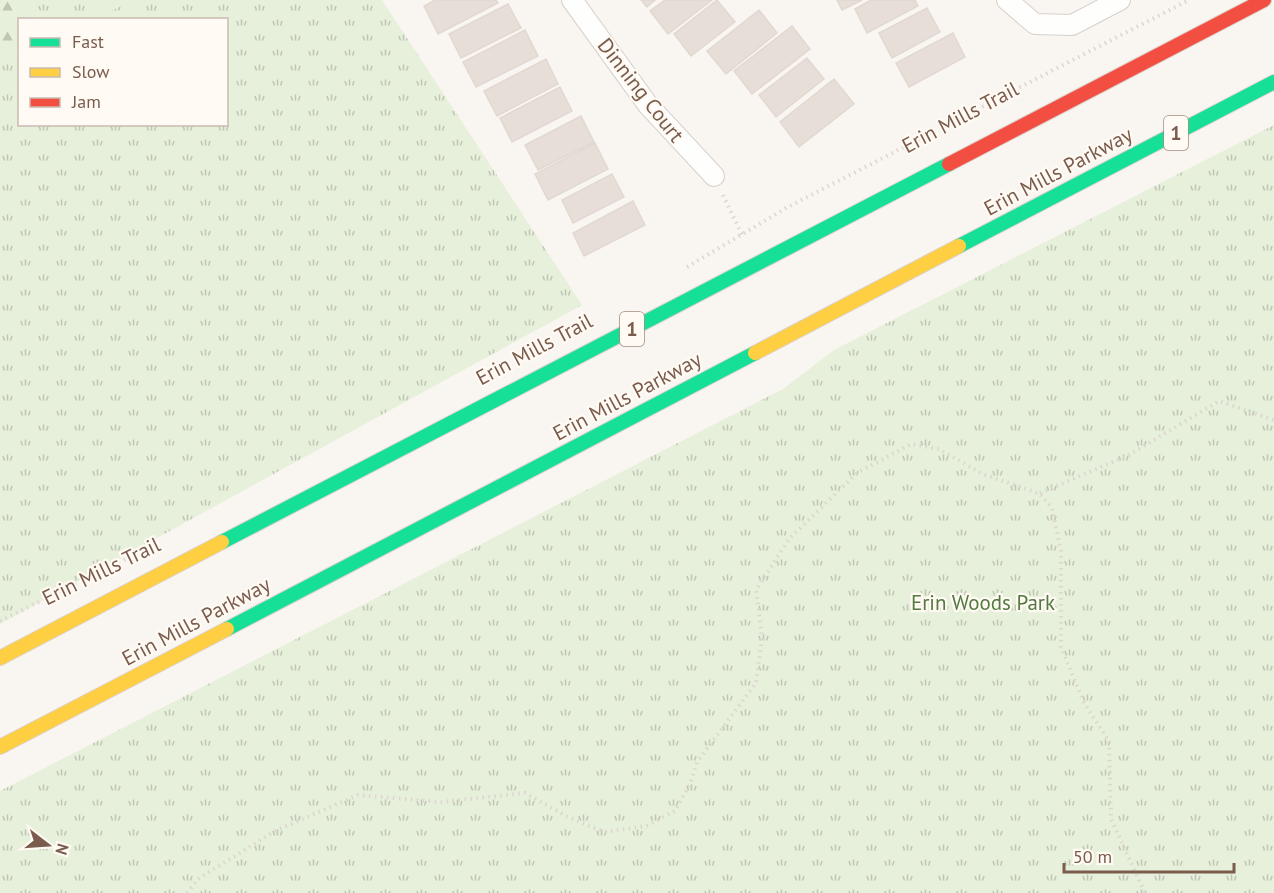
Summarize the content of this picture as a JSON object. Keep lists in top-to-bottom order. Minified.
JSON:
{"streets":{"main road":["1","Erin Mills Parkway"],"street":["Dinning Court"],"path":["Erin Mills Trail"]},"parks":["Erin Woods Park"],"legend":["Fast","Slow","Jam"],"scale_bar":"50 m","north":"right"}
